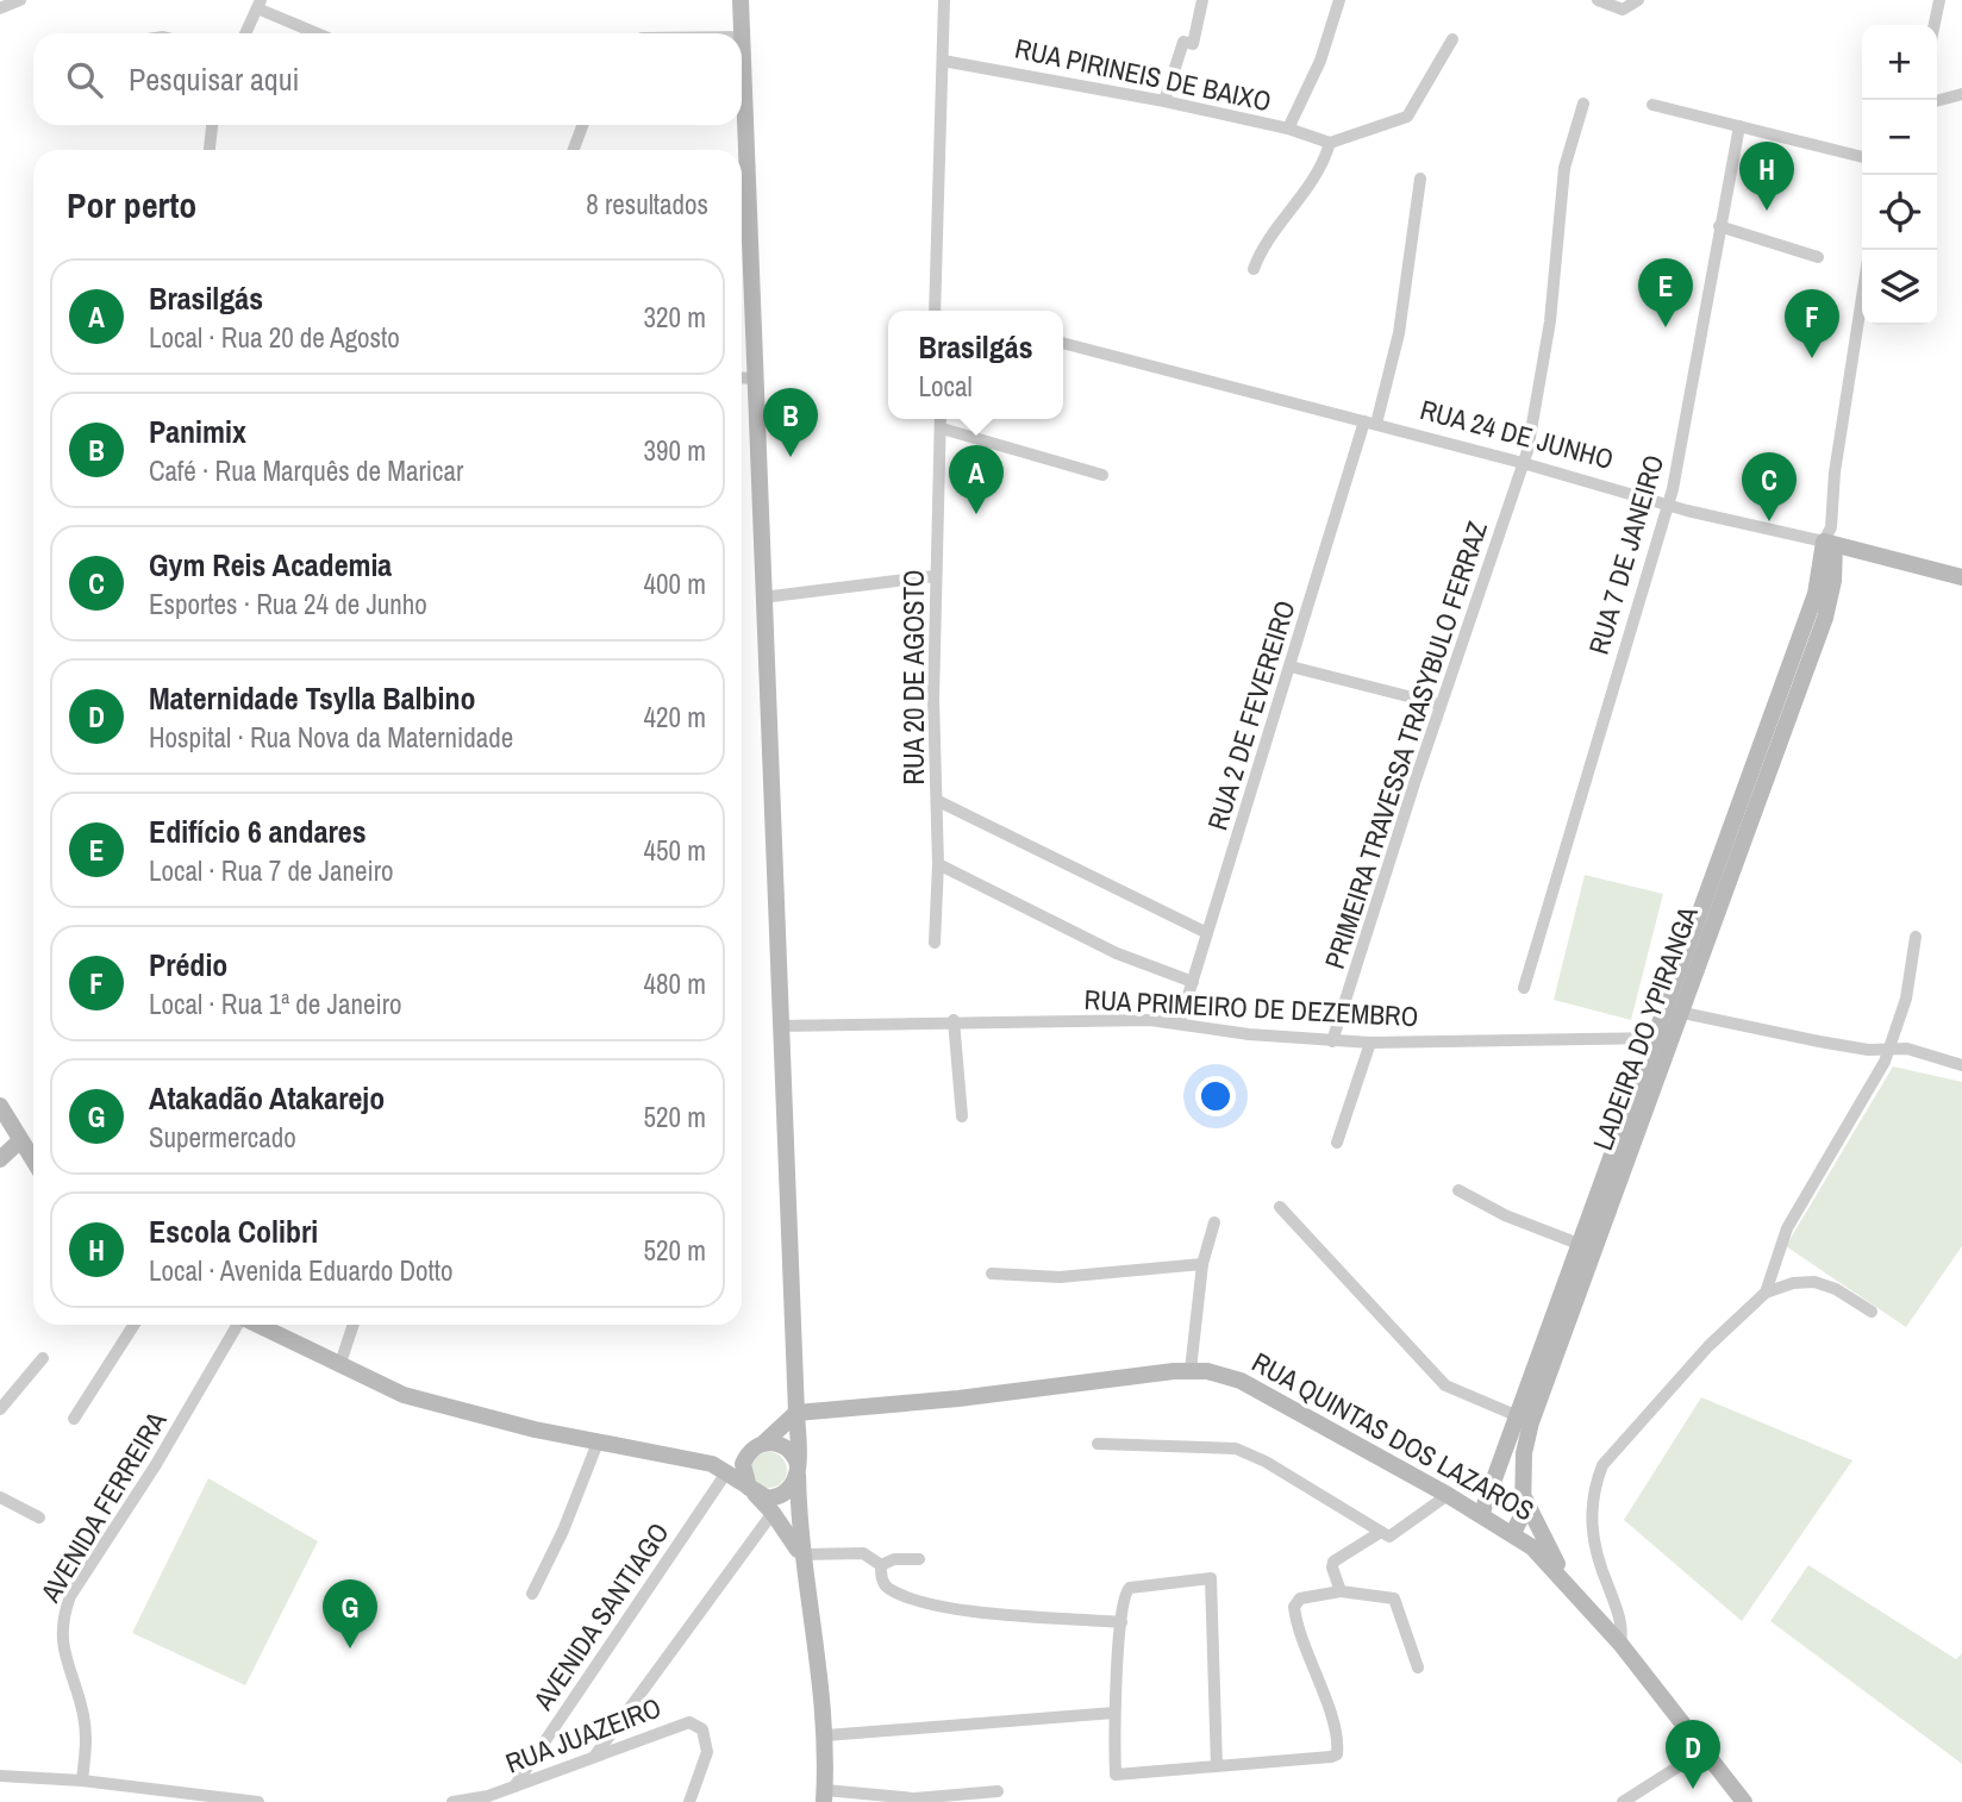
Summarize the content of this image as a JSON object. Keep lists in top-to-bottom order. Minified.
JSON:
{"streets":{"main road":["RUA 24 DE JUNHO","LADEIRA DO YPIRANGA","RUA QUINTAS DOS LAZAROS"],"street":["RUA PIRINEIS DE BAIXO","RUA 7 DE JANEIRO","RUA 20 DE AGOSTO","RUA 2 DE FEVEREIRO","PRIMEIRA TRAVESSA TRASYBULO FERRAZ","RUA PRIMEIRO DE DEZEMBRO","AVENIDA FERREIRA","AVENIDA SANTIAGO","RUA JUAZEIRO"]},"crossings":[["RUA 24 DE JUNHO","RUA 7 DE JANEIRO"],["RUA 24 DE JUNHO","RUA 2 DE FEVEREIRO"],["RUA 24 DE JUNHO","PRIMEIRA TRAVESSA TRASYBULO FERRAZ"],["RUA 24 DE JUNHO","LADEIRA DO YPIRANGA"],["RUA 2 DE FEVEREIRO","RUA PRIMEIRO DE DEZEMBRO"],["PRIMEIRA TRAVESSA TRASYBULO FERRAZ","RUA PRIMEIRO DE DEZEMBRO"],["RUA PRIMEIRO DE DEZEMBRO","LADEIRA DO YPIRANGA"],["LADEIRA DO YPIRANGA","RUA QUINTAS DOS LAZAROS"],["AVENIDA SANTIAGO","RUA JUAZEIRO"]],"page":{"map_buttons":["+","−"],"search":"Pesquisar aqui","pins":["H","E","F","B","A","C","G","D"],"heading":["Por perto","8 resultados"],"list":[{"mark":"A","name":"Brasilgás","note":"Local · Rua 20 de Agosto","value":"320 m"},{"mark":"B","name":"Panimix","note":"Café · Rua Marquês de Maricar","value":"390 m"},{"mark":"C","name":"Gym Reis Academia","note":"Esportes · Rua 24 de Junho","value":"400 m"},{"mark":"D","name":"Maternidade Tsylla Balbino","note":"Hospital · Rua Nova da Maternidade","value":"420 m"},{"mark":"E","name":"Edifício 6 andares","note":"Local · Rua 7 de Janeiro","value":"450 m"},{"mark":"F","name":"Prédio","note":"Local · Rua 1ª de Janeiro","value":"480 m"},{"mark":"G","name":"Atakadão Atakarejo","note":"Supermercado","value":"520 m"},{"mark":"H","name":"Escola Colibri","note":"Local · Avenida Eduardo Dotto","value":"520 m"}],"popup":["Brasilgás","Local"]}}
